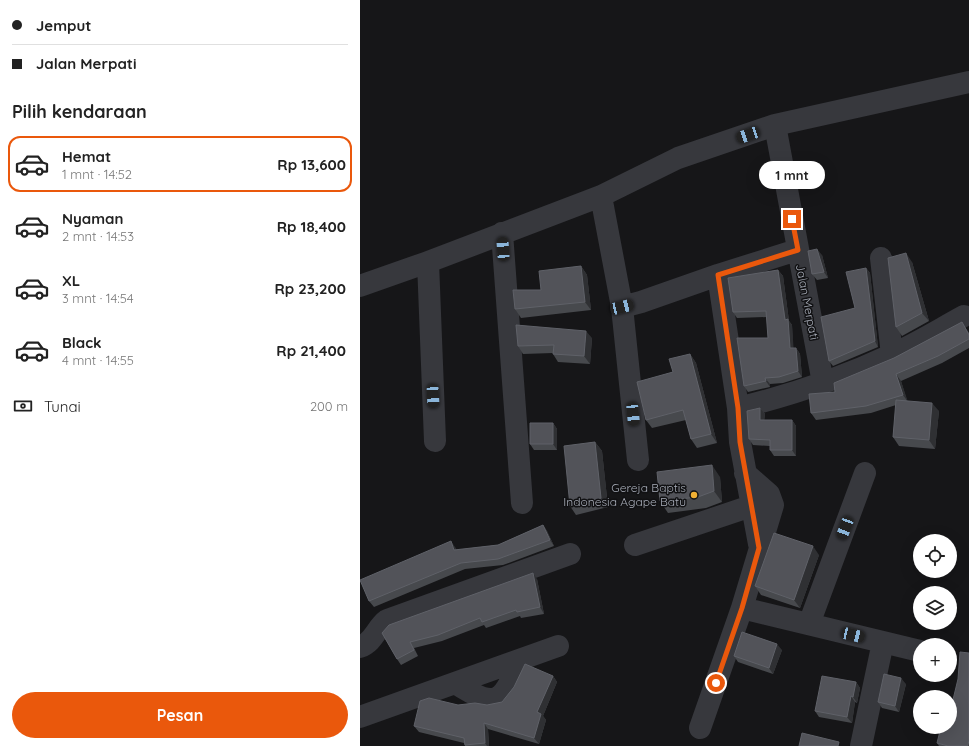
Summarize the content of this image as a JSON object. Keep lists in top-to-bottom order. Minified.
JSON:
{"streets":{"street":["Jalan Merpati"]},"places":["Gereja Baptis Indonesia Agape Batu"],"page":{"banner":["Jemput","Jalan Merpati"],"heading":"Pilih kendaraan","list":[{"name":"Hemat","note":"1 mnt · 14:52","value":"Rp 13,600"},{"name":"Nyaman","note":"2 mnt · 14:53","value":"Rp 18,400"},{"name":"XL","note":"3 mnt · 14:54","value":"Rp 23,200"},{"name":"Black","note":"4 mnt · 14:55","value":"Rp 21,400"}],"bubble":"1 mnt","pay":["Tunai","200 m"],"map_buttons":["+","−"],"buttons":"Pesan"}}
